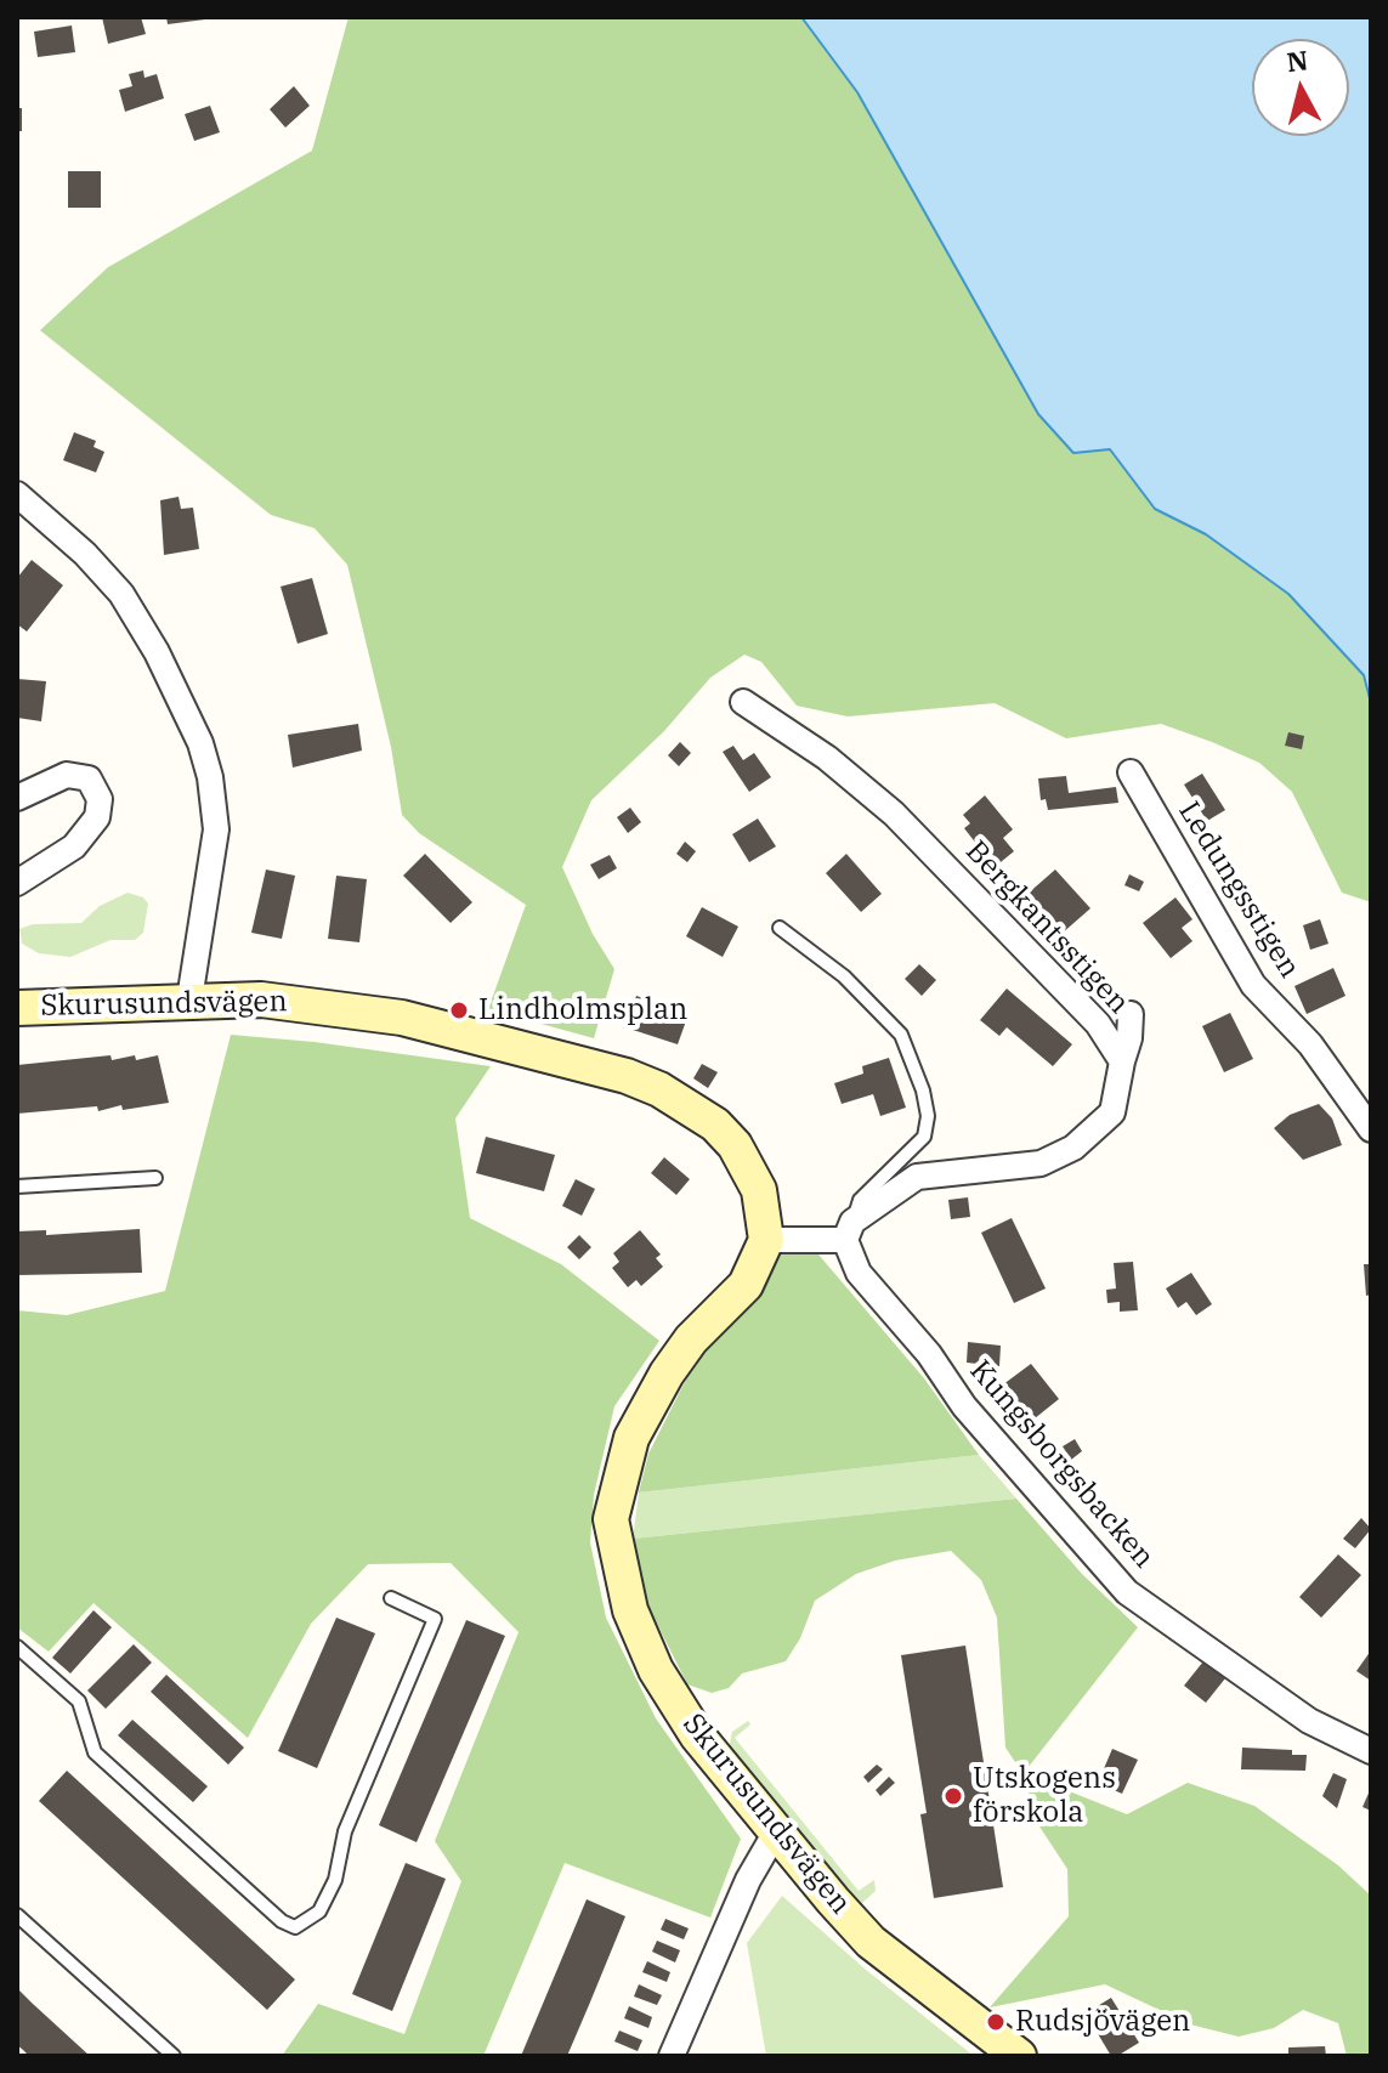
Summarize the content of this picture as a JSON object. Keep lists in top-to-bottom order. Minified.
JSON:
{"streets":{"street":["Ledungsstigen","Bergkantsstigen","Skurusundsvägen","Kungsborgsbacken"]},"crossings":[["Bergkantsstigen","Kungsborgsbacken"]],"places":["Lindholmsplan","Utskogens förskola","Rudsjövägen"],"north":"top"}
